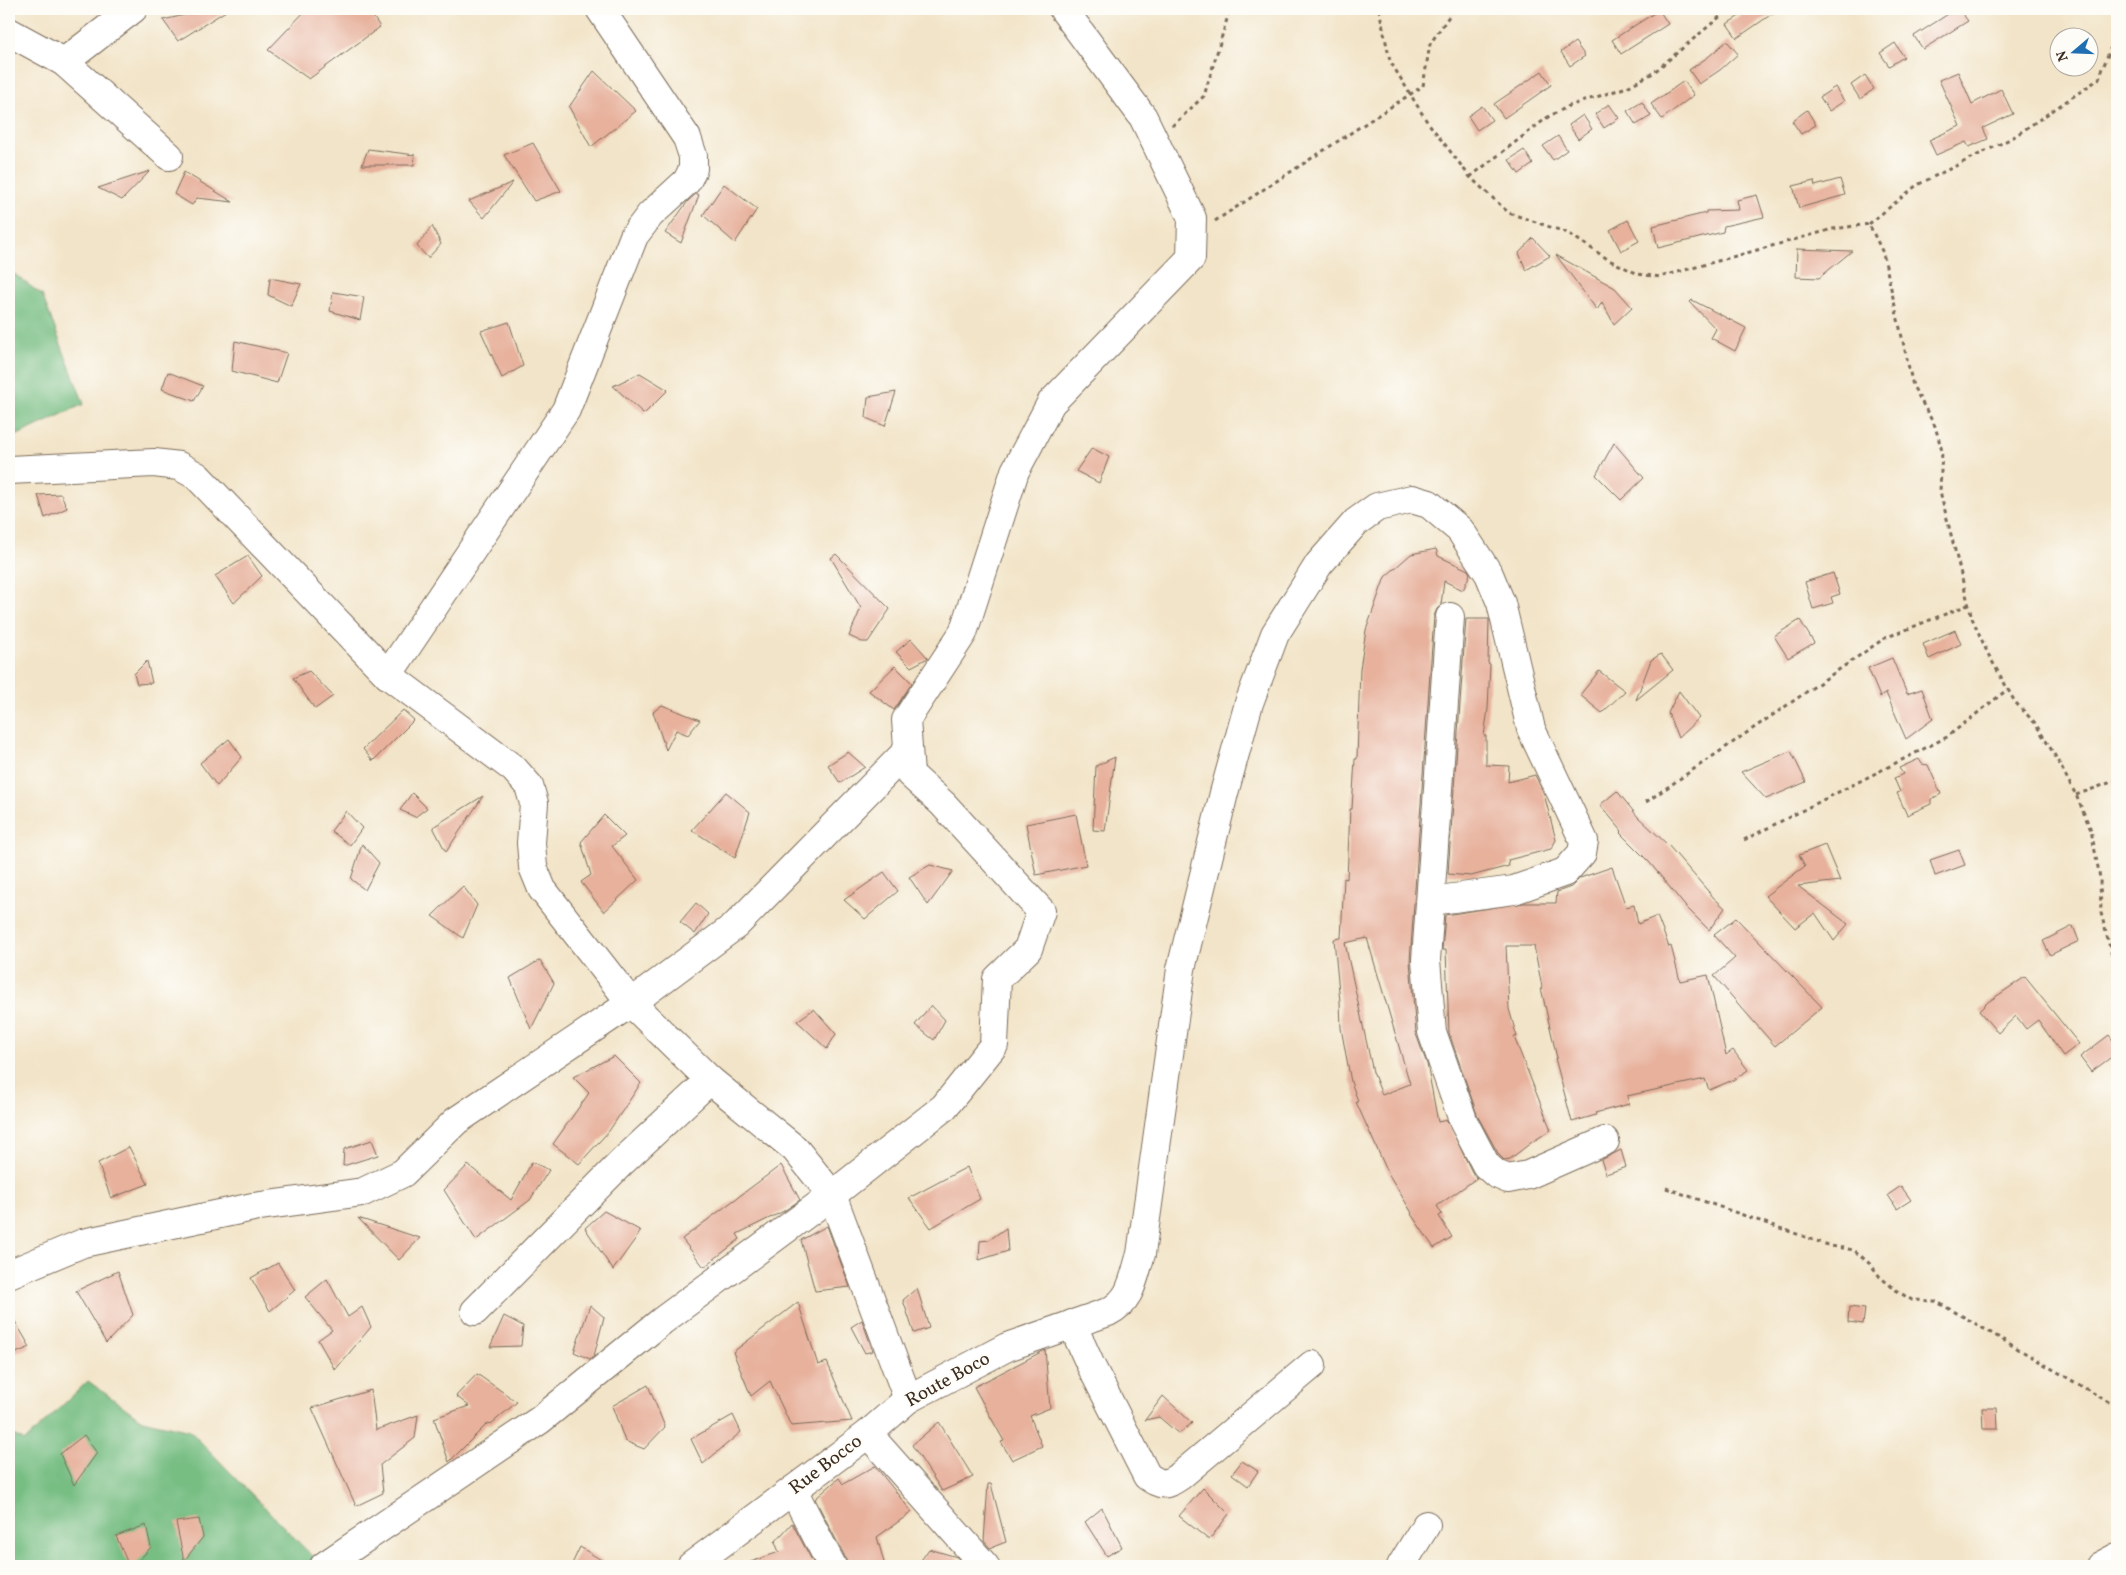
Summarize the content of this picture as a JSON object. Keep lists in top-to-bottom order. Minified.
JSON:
{"streets":{"street":["Route Boco","Rue Bocco"]},"crossings":[["Route Boco","Rue Bocco"]],"north":"left"}
